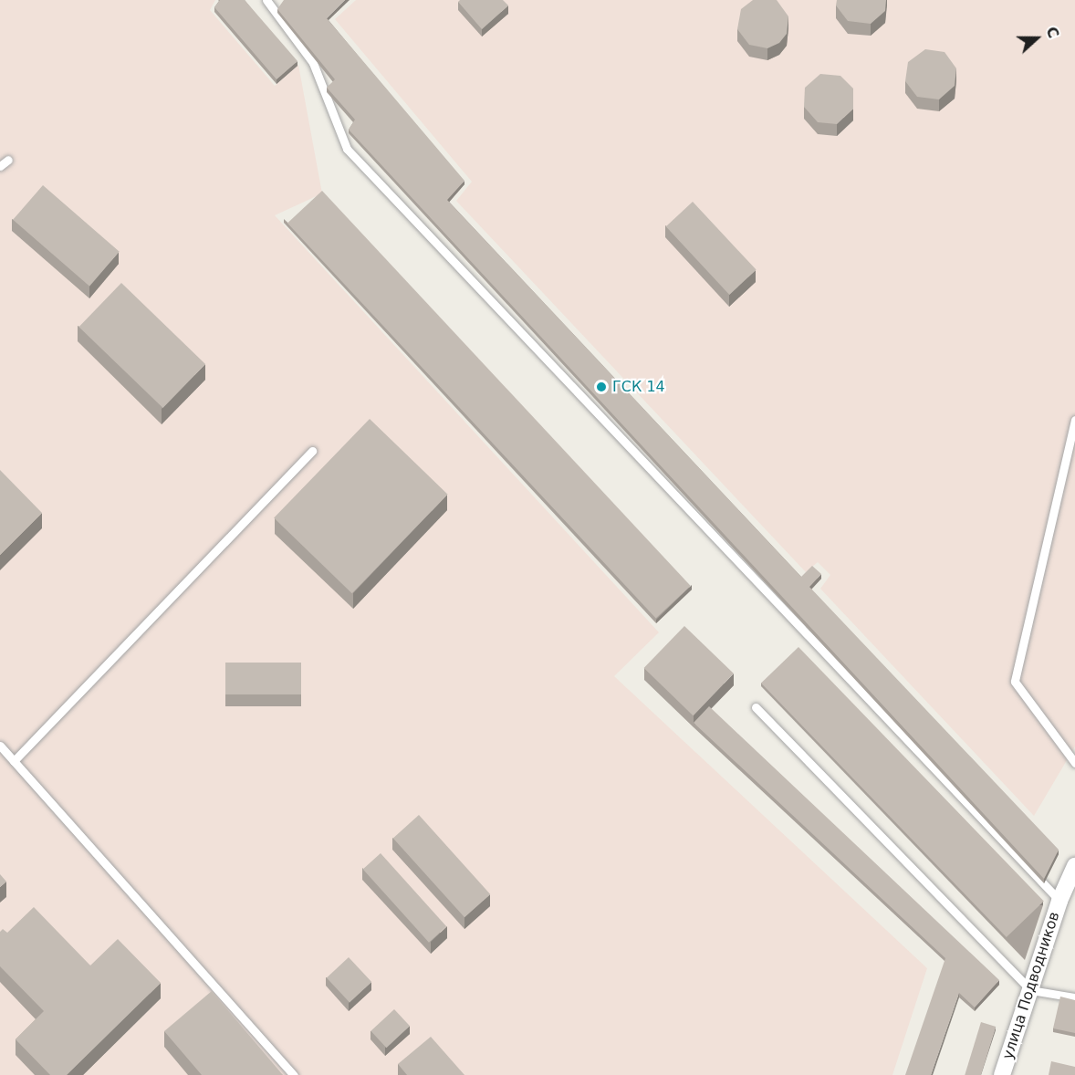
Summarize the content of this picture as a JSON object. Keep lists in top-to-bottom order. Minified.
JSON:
{"streets":{"street":["улица Подводников"]},"places":["ГСК 14"],"north":"right"}
